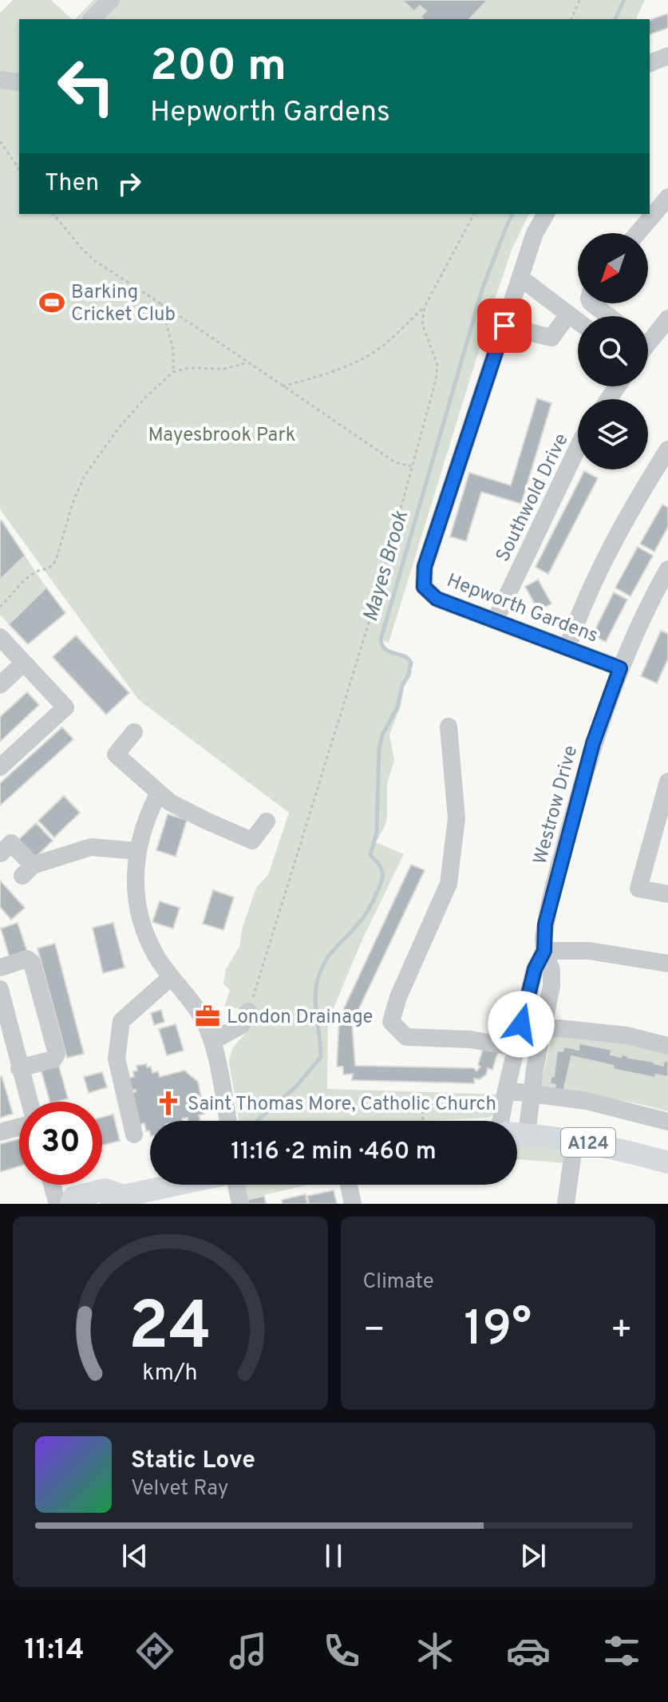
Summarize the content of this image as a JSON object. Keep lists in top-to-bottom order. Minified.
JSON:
{"streets":{"main road":["A124"],"street":["Southwold Drive","Hepworth Gardens","Westrow Drive"]},"crossings":[["Southwold Drive","Hepworth Gardens"],["Hepworth Gardens","Westrow Drive"]],"water":["Mayes Brook"],"parks":["Mayesbrook Park"],"places":{"sports":["Barking Cricket Club"],"office":["London Drainage"],"church":["Saint Thomas More, Catholic Church"]},"north":"bottom left","page":{"turn":["200 m","Hepworth Gardens"],"then":"Then","limit":"30","trip":"11:16 · 2 min · 460 m","tile":"Climate","heat":["−","19°","+"],"song":["Static Love","Velvet Ray"],"tabs":"11:14","gauge":["24","km/h"]}}
